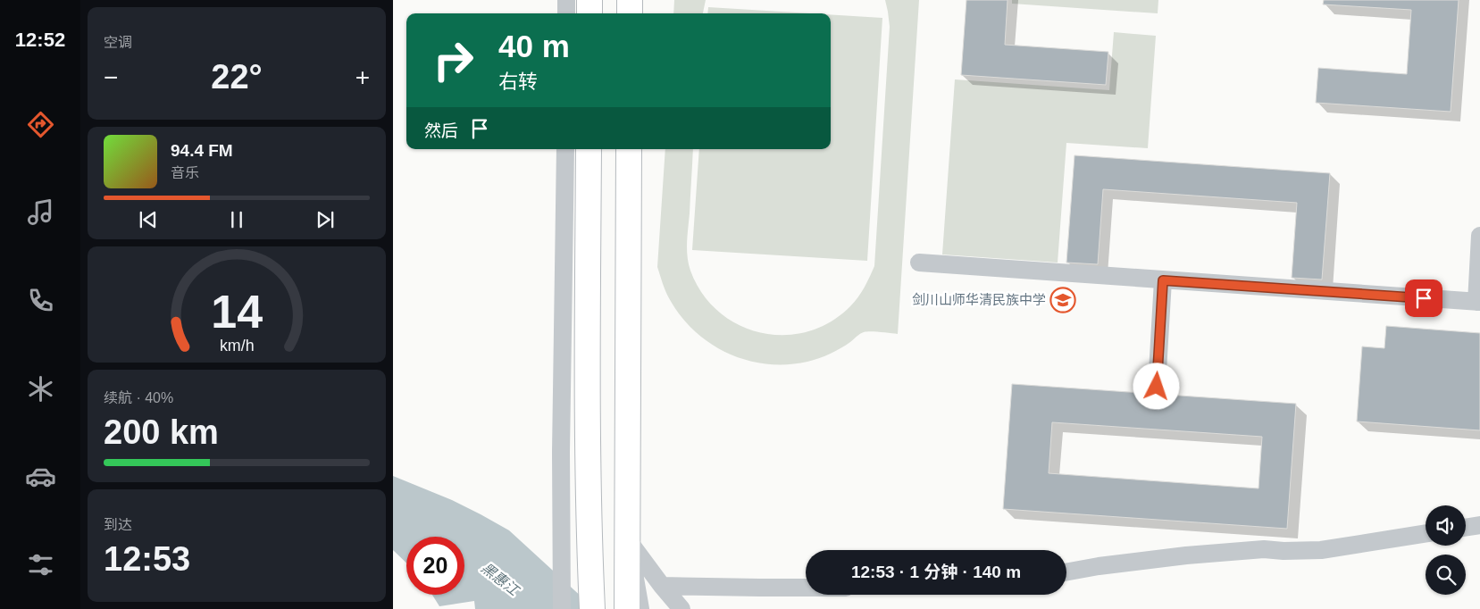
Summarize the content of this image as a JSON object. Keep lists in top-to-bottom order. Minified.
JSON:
{"water":["黑惠江"],"places":{"school or university":["剑川山师华清民族中学"]},"page":{"tabs":"12:52","tile":["空调",["续航 · 40%","200 km"],["到达","12:53"]],"turn":["40 m","右转"],"heat":["−","22°","+"],"then":"然后","song":["94.4 FM","音乐"],"limit":"20","trip":"12:53 · 1 分钟 · 140 m","gauge":["14","km/h"]}}
